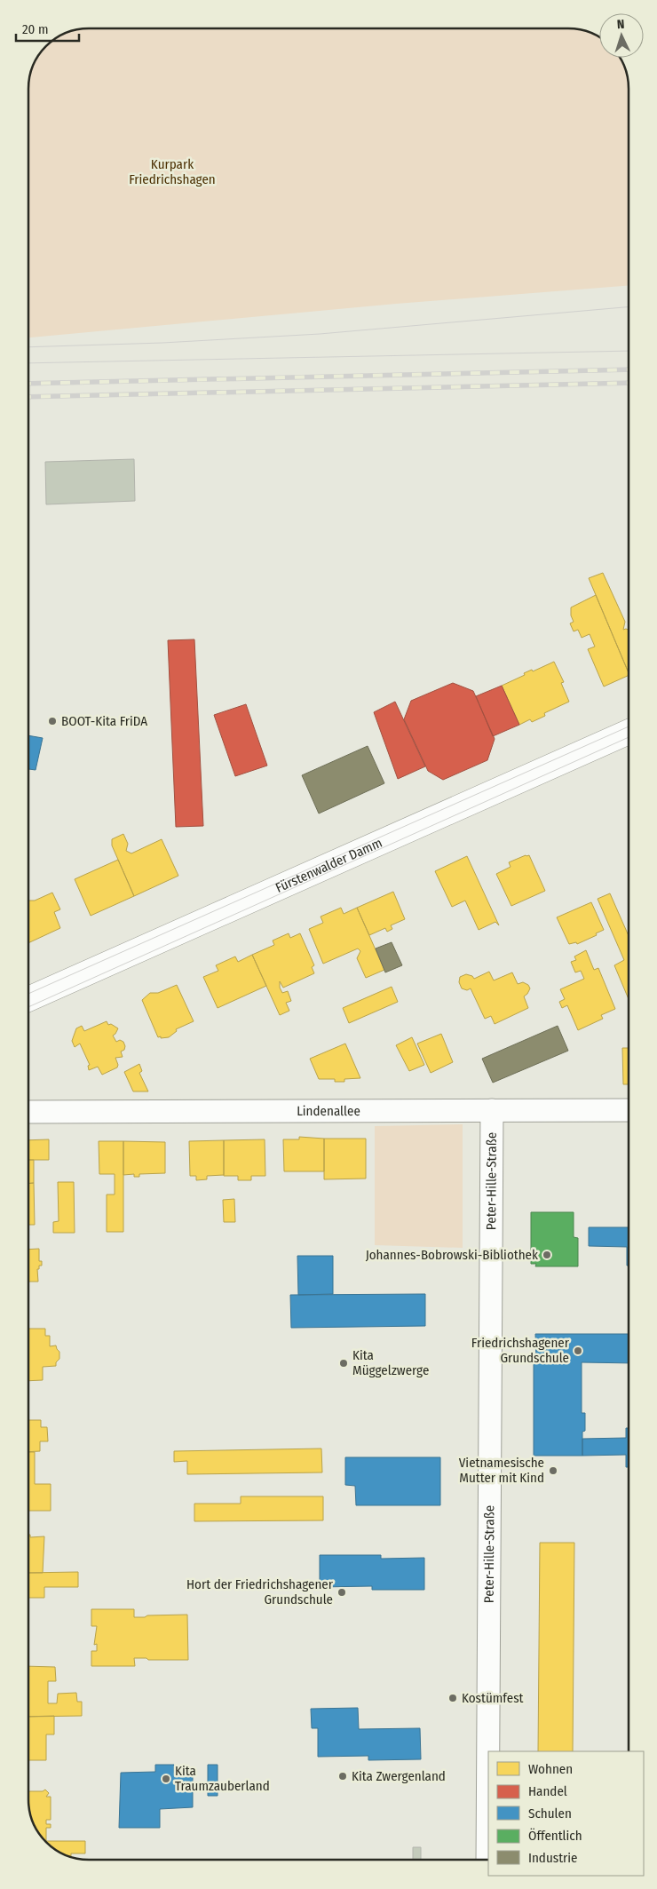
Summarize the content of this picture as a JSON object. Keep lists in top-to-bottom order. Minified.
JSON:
{"streets":{"main road":["Fürstenwalder Damm"],"street":["Lindenallee","Peter-Hille-Straße"]},"crossings":[["Lindenallee","Peter-Hille-Straße"]],"parks":["Kurpark Friedrichshagen"],"places":["BOOT-Kita FriDA","Johannes-Bobrowski-Bibliothek","Friedrichshagener Grundschule","Kita Müggelzwerge","Vietnamesische Mutter mit Kind","Hort der Friedrichshagener Grundschule","Kostümfest","Kita Zwergenland","Kita Traumzauberland"],"legend":["Wohnen","Handel","Schulen","Öffentlich","Industrie"],"scale_bar":"20 m","north":"top"}
